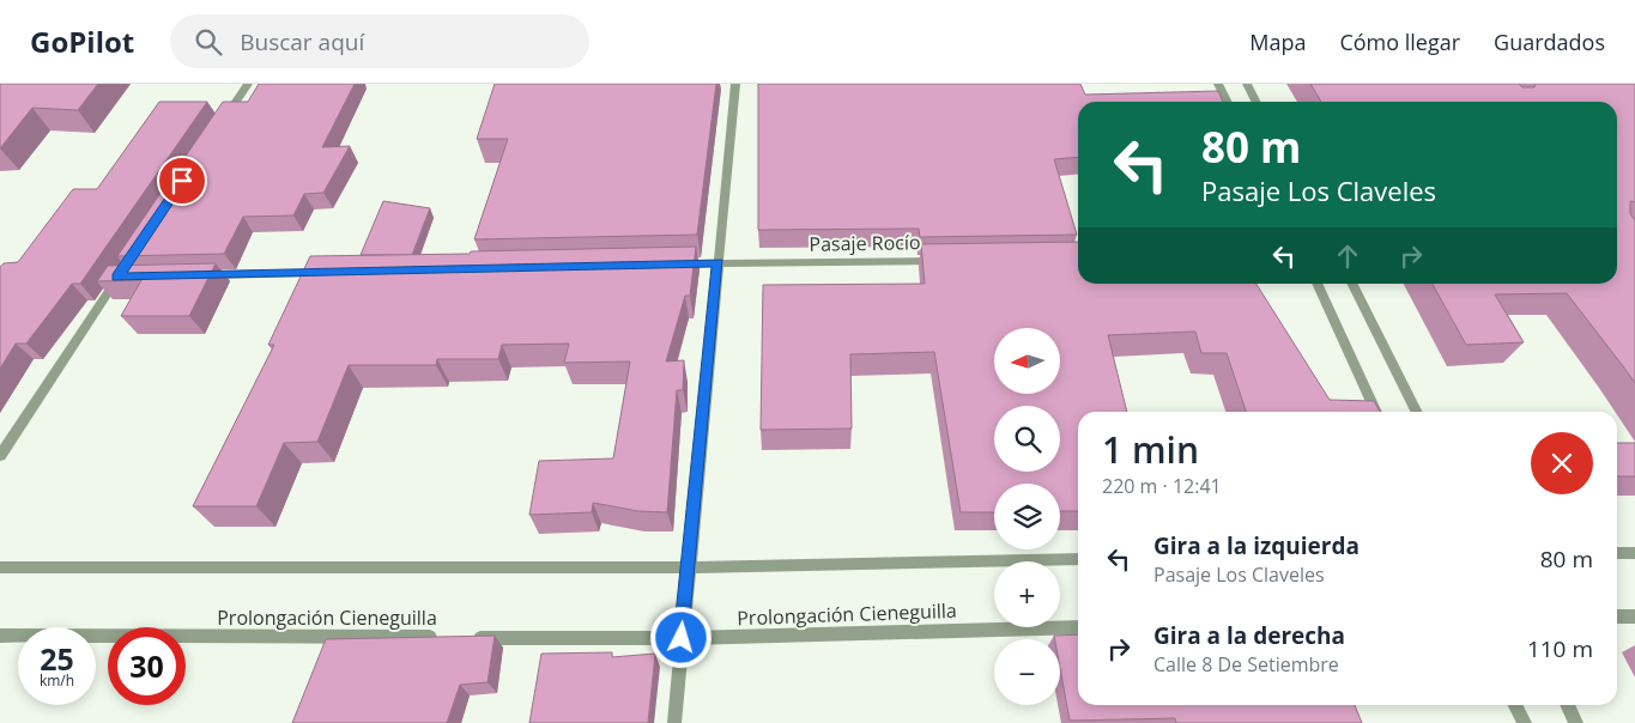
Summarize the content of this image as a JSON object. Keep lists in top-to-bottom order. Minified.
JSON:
{"streets":{"street":["Pasaje Rocío","Prolongación Cieneguilla"]},"north":"left","page":{"header":"GoPilot","search":"Buscar aquí","nav":["Mapa","Cómo llegar","Guardados"],"turn":["80 m","Pasaje Los Claveles"],"map_buttons":["+","−"],"heading":["1 min","220 m · 12:41"],"list":[{"name":"Gira a la izquierda","note":"Pasaje Los Claveles","value":"80 m"},{"name":"Gira a la derecha","note":"Calle 8 De Setiembre","value":"110 m"}],"speed":"25 km/h","limit":"30"}}
